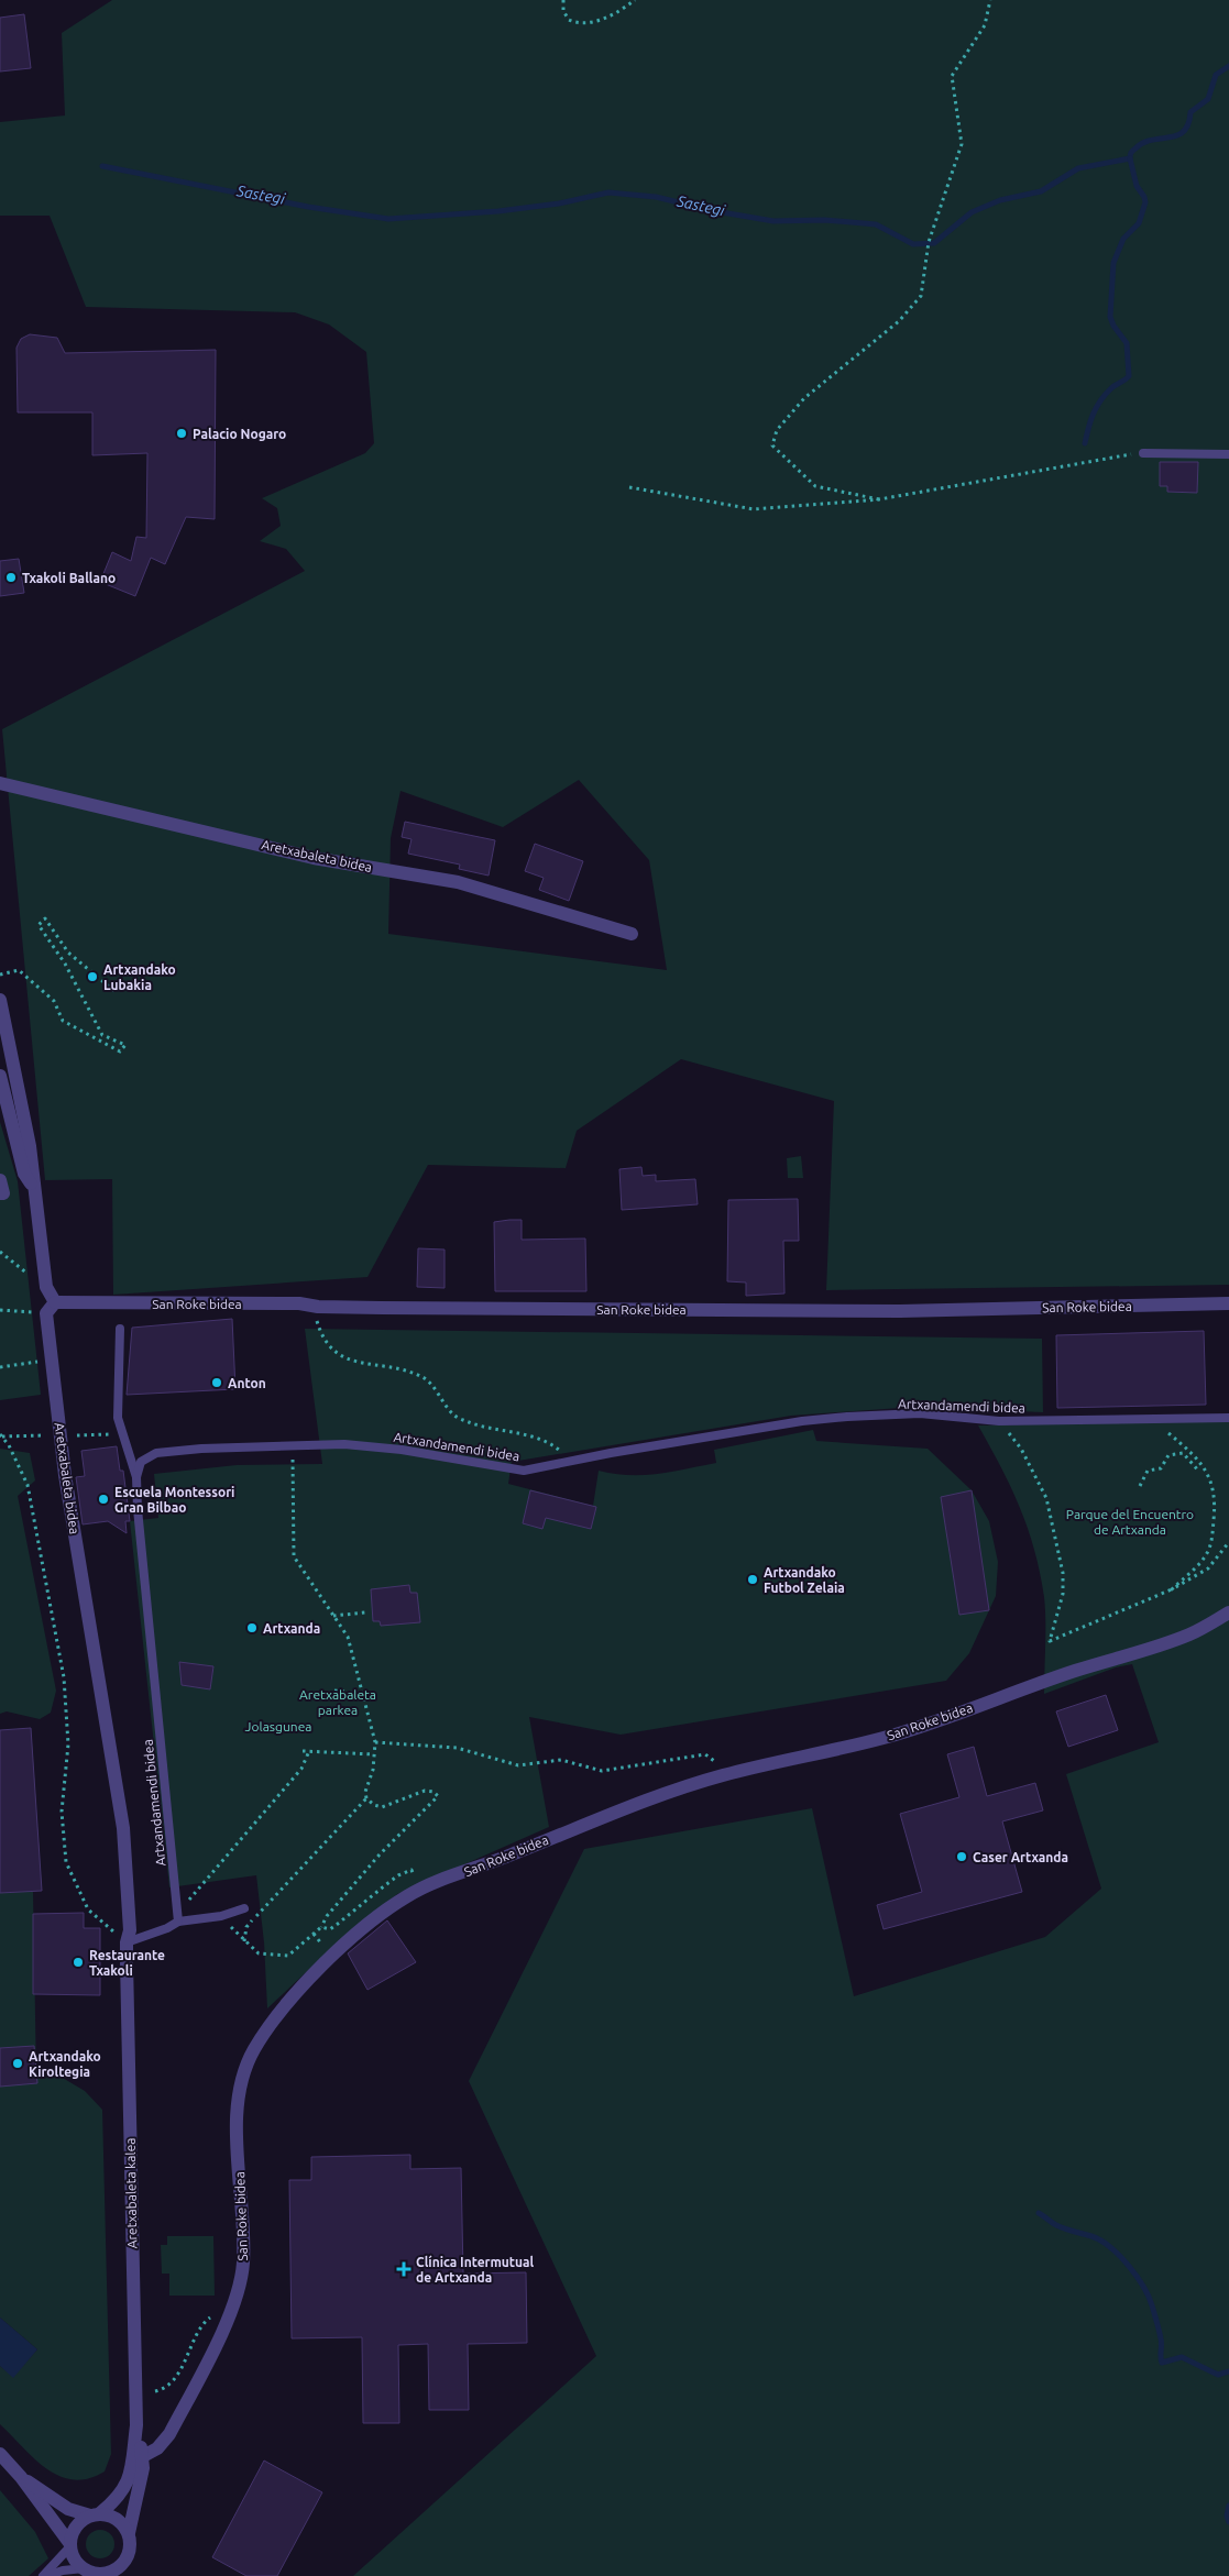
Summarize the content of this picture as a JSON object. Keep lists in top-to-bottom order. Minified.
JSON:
{"streets":{"street":["Aretxabaleta bidea","San Roke bidea","Aretxabaleta kalea"],"lane":["Artxandamendi bidea"]},"crossings":[["Aretxabaleta bidea","San Roke bidea"],["Aretxabaleta bidea","Aretxabaleta kalea"],["San Roke bidea","Aretxabaleta kalea"]],"water":["Sastegi"],"parks":["Parque del Encuentro de Artxanda","Aretxabaleta parkea","Jolasgunea"],"places":{"other":["Palacio Nogaro","Txakoli Ballano","Artxandako Lubakia","Anton","Escuela Montessori Gran Bilbao","Artxandako Futbol Zelaia","Artxanda","Caser Artxanda","Restaurante Txakoli","Artxandako Kiroltegia"],"health":["Clínica Intermutual de Artxanda"]}}
